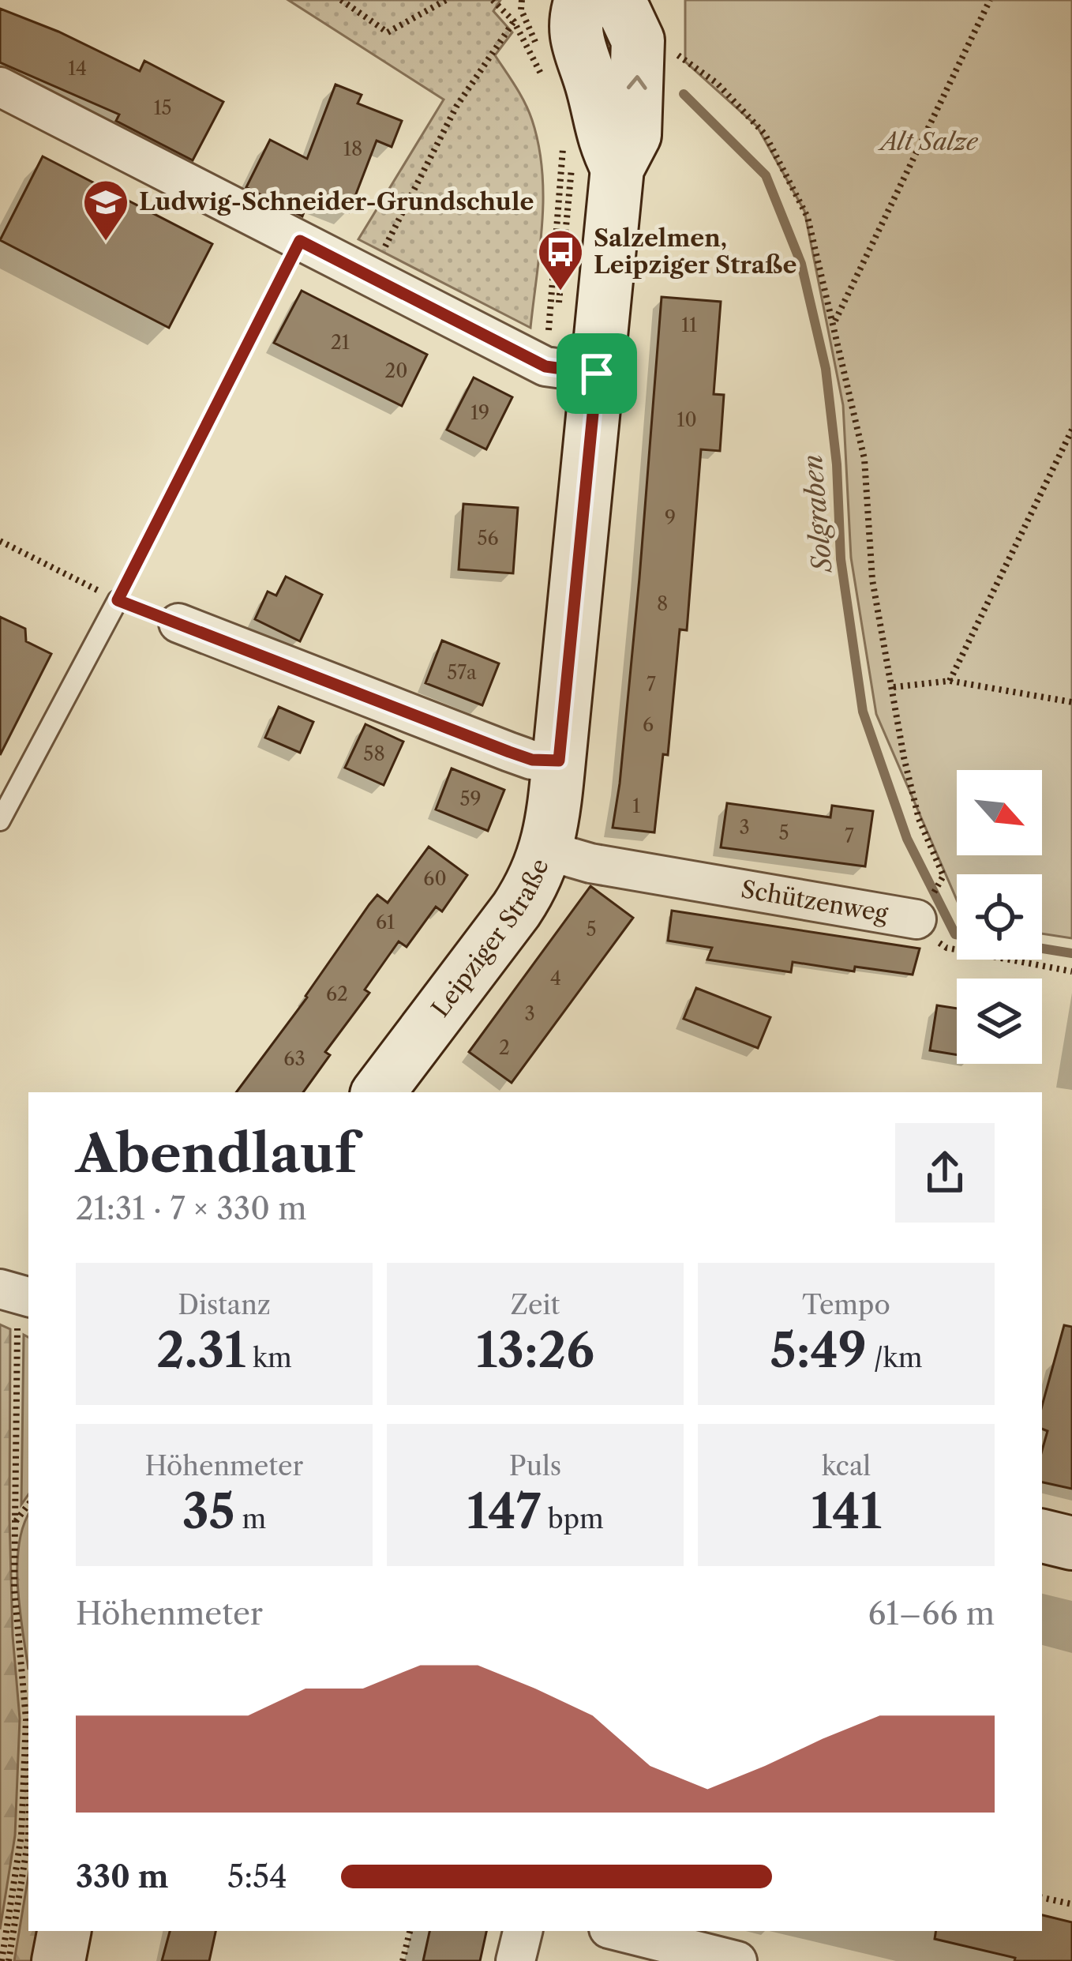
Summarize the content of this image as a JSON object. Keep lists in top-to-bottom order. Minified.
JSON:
{"streets":{"main road":["Leipziger Straße"],"street":["Schützenweg"]},"crossings":[["Schützenweg","Leipziger Straße"]],"water":["Solgraben"],"parks":["Alt Salze"],"places":{"school or university":["Ludwig-Schneider-Grundschule"],"bus stop":["Salzelmen, Leipziger Straße"]},"house_numbers":["14","15","18","11","21","20","19","10","9","56","8","57a","7","6","58","59","1","3","5","7","60","61","5","4","62","3","2","63"],"north":"bottom right","page":{"heading":["Abendlauf","21:31 · 7 × 330 m"],"stats":[["Distanz","2.31 km"],["Zeit","13:26"],["Tempo","5:49 /km"],["Höhenmeter","35 m"],["Puls","147 bpm"],["kcal","141"]],"chart":["Höhenmeter","61–66 m"],"list":[{"name":"330 m","note":"5:54"}]}}
